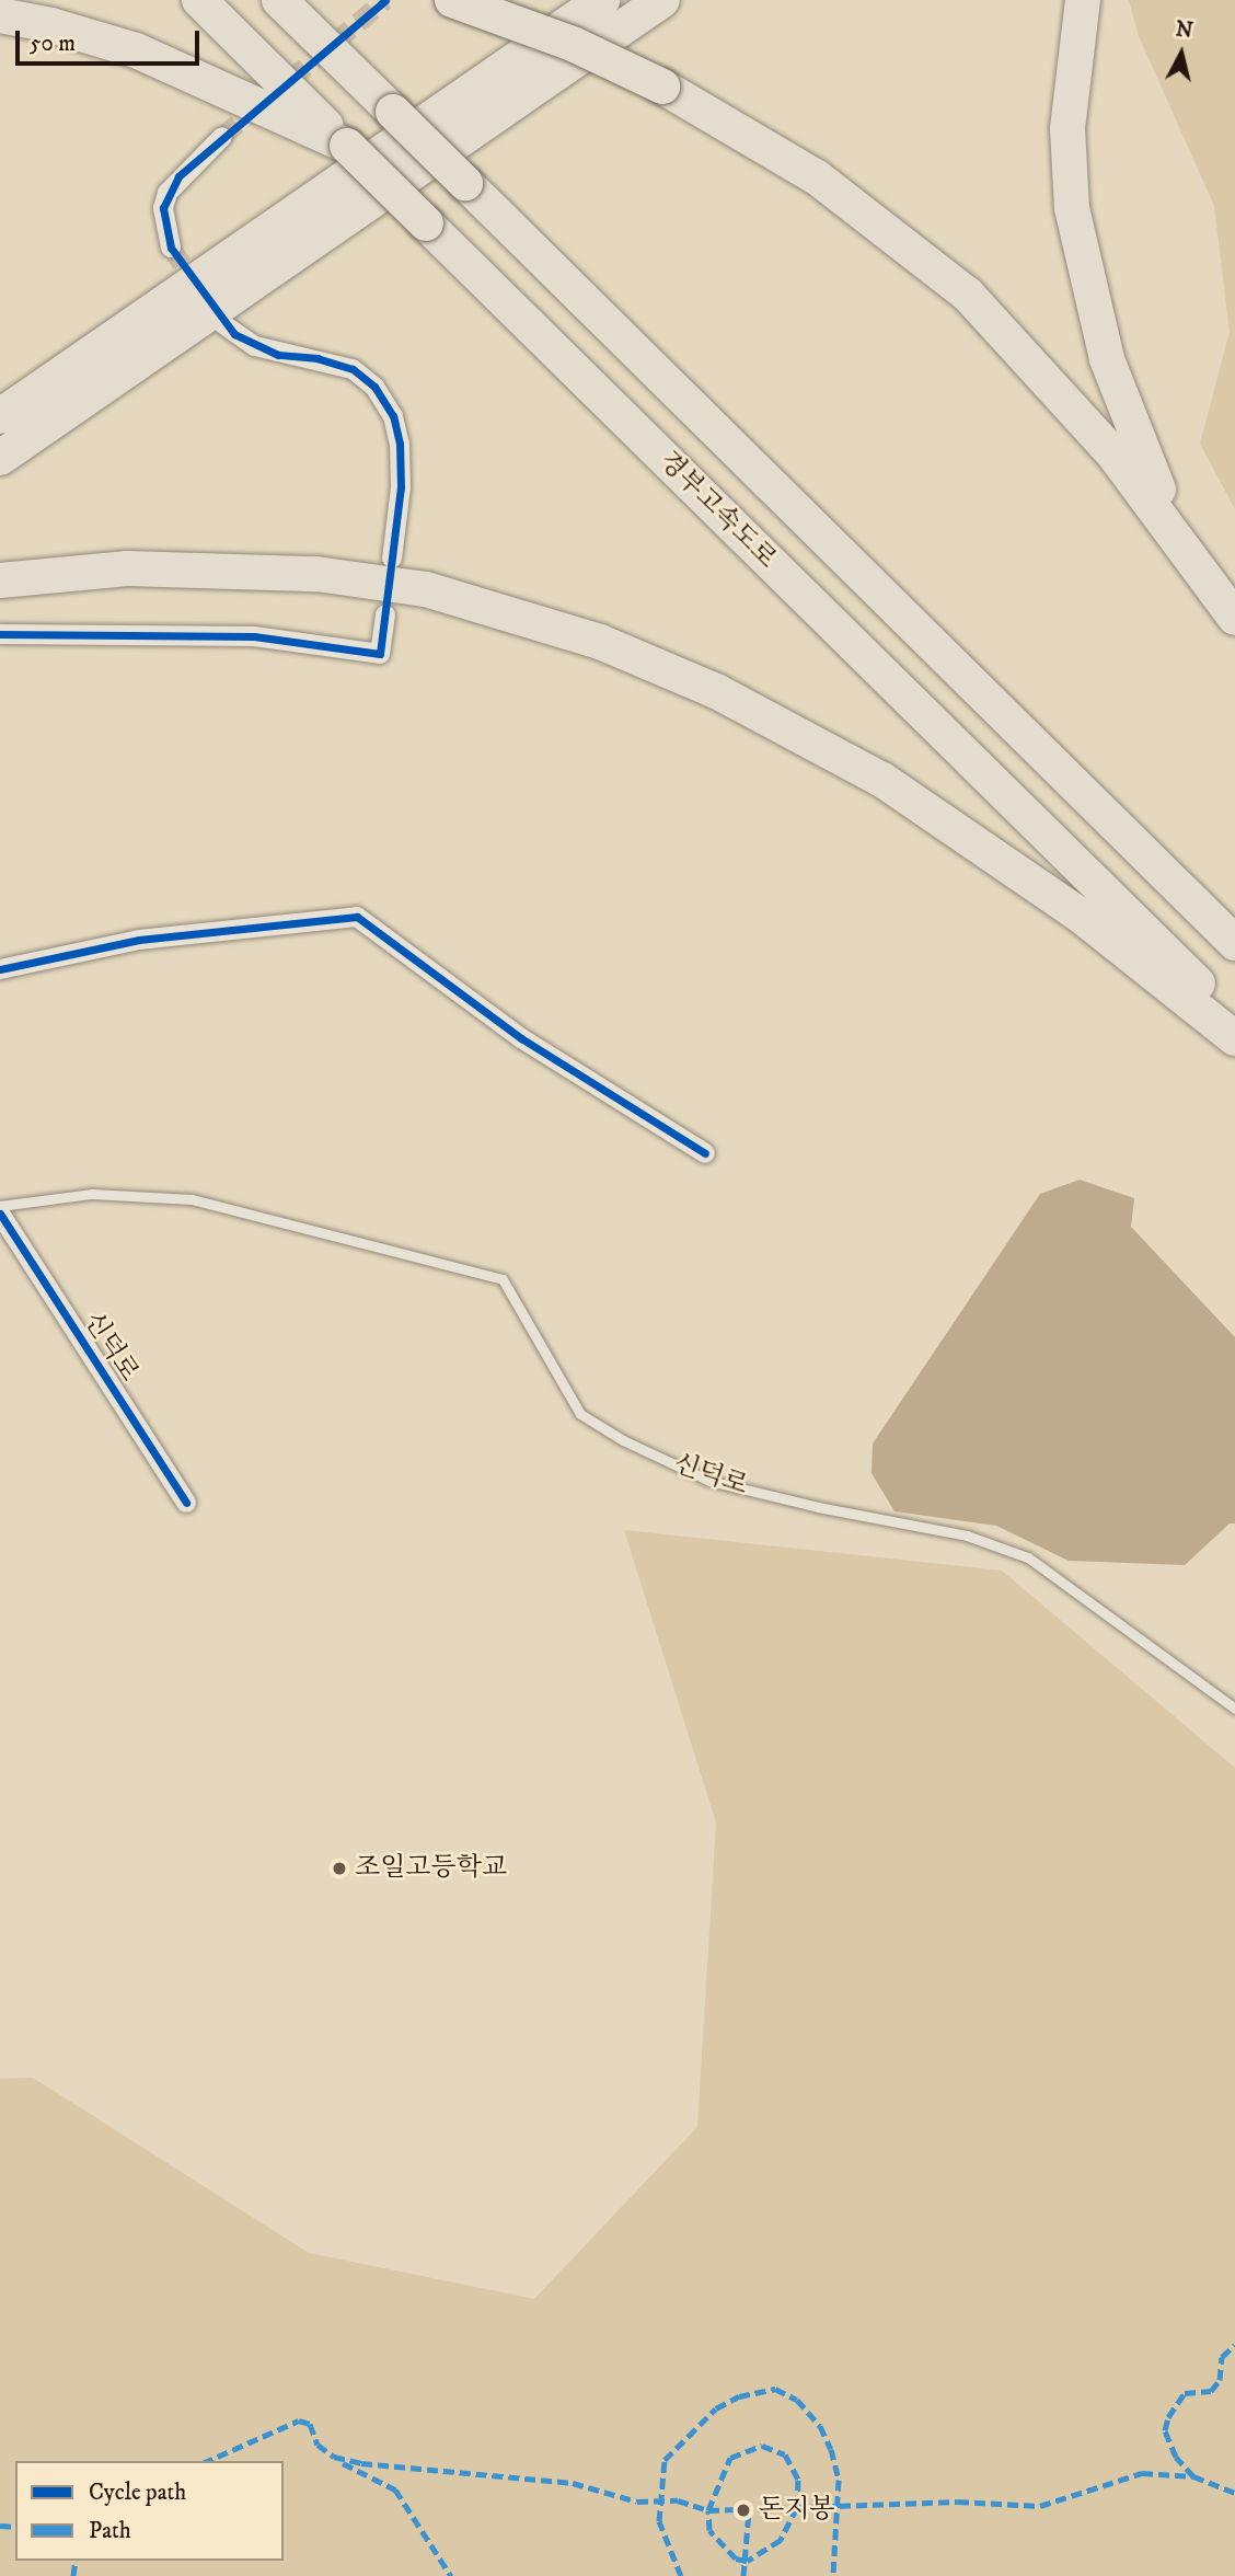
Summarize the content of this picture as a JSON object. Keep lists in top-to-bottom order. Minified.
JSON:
{"streets":{"highway":["경부고속도로"],"street":["신덕로"]},"places":["조일고등학교","돈지봉"],"legend":["Cycle path","Path"],"scale_bar":"50 m","north":"top"}
